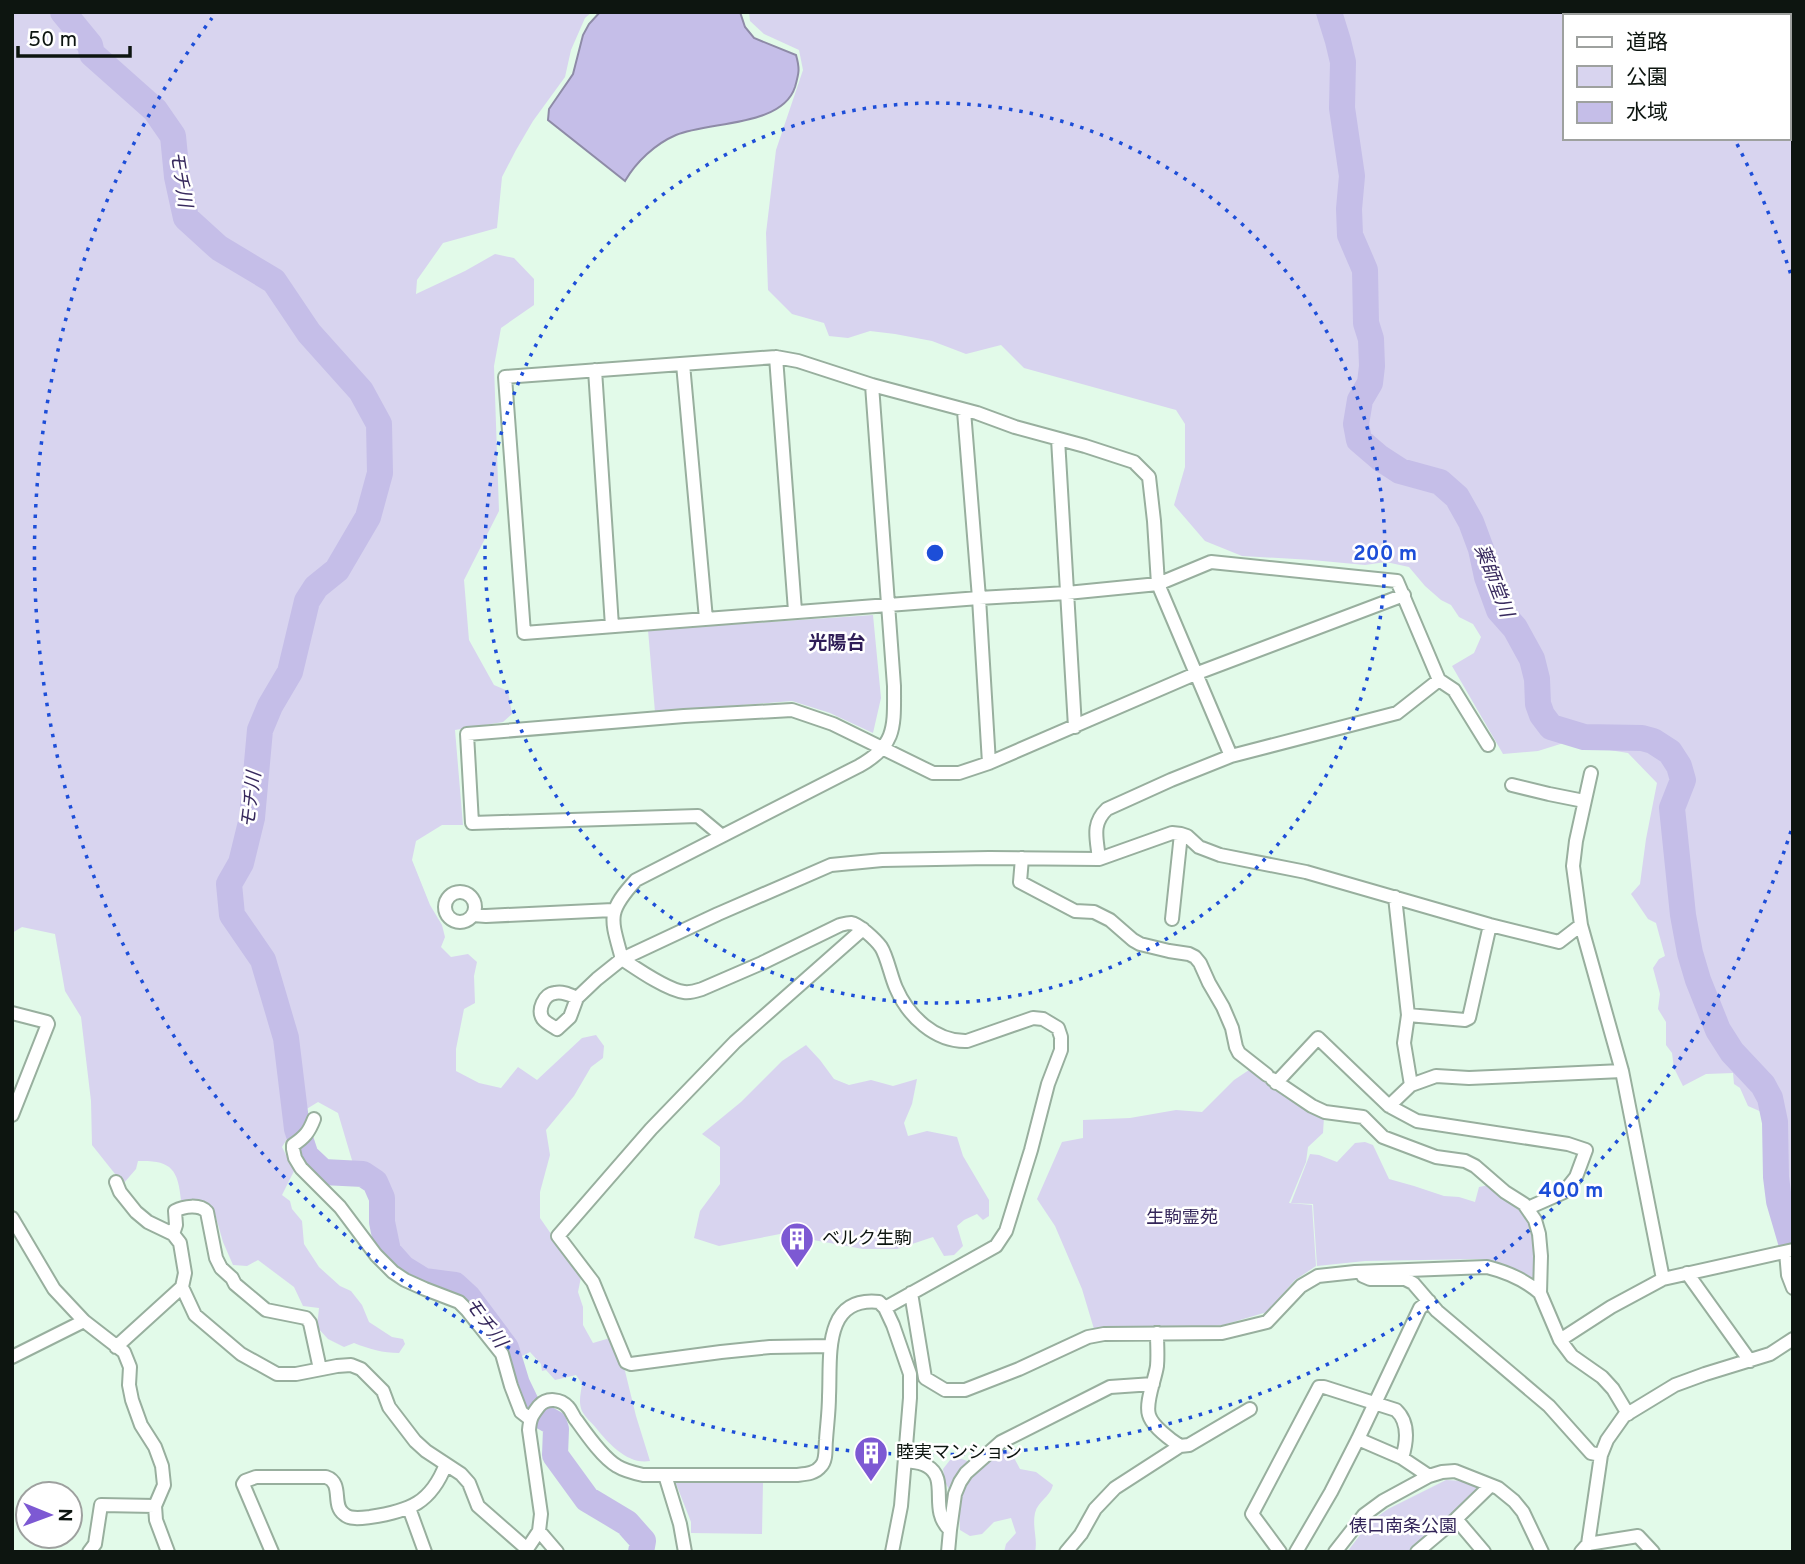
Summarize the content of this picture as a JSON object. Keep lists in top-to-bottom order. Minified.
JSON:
{"districts":["光陽台"],"water":["モチ川","薬師堂川"],"parks":["生駒霊苑","俵口南条公園"],"places":{"building":["ベルク生駒","睦実マンション"]},"legend":["道路","公園","水域"],"scale_bar":"50 m","north":"right","rings":["200 m","400 m"]}
